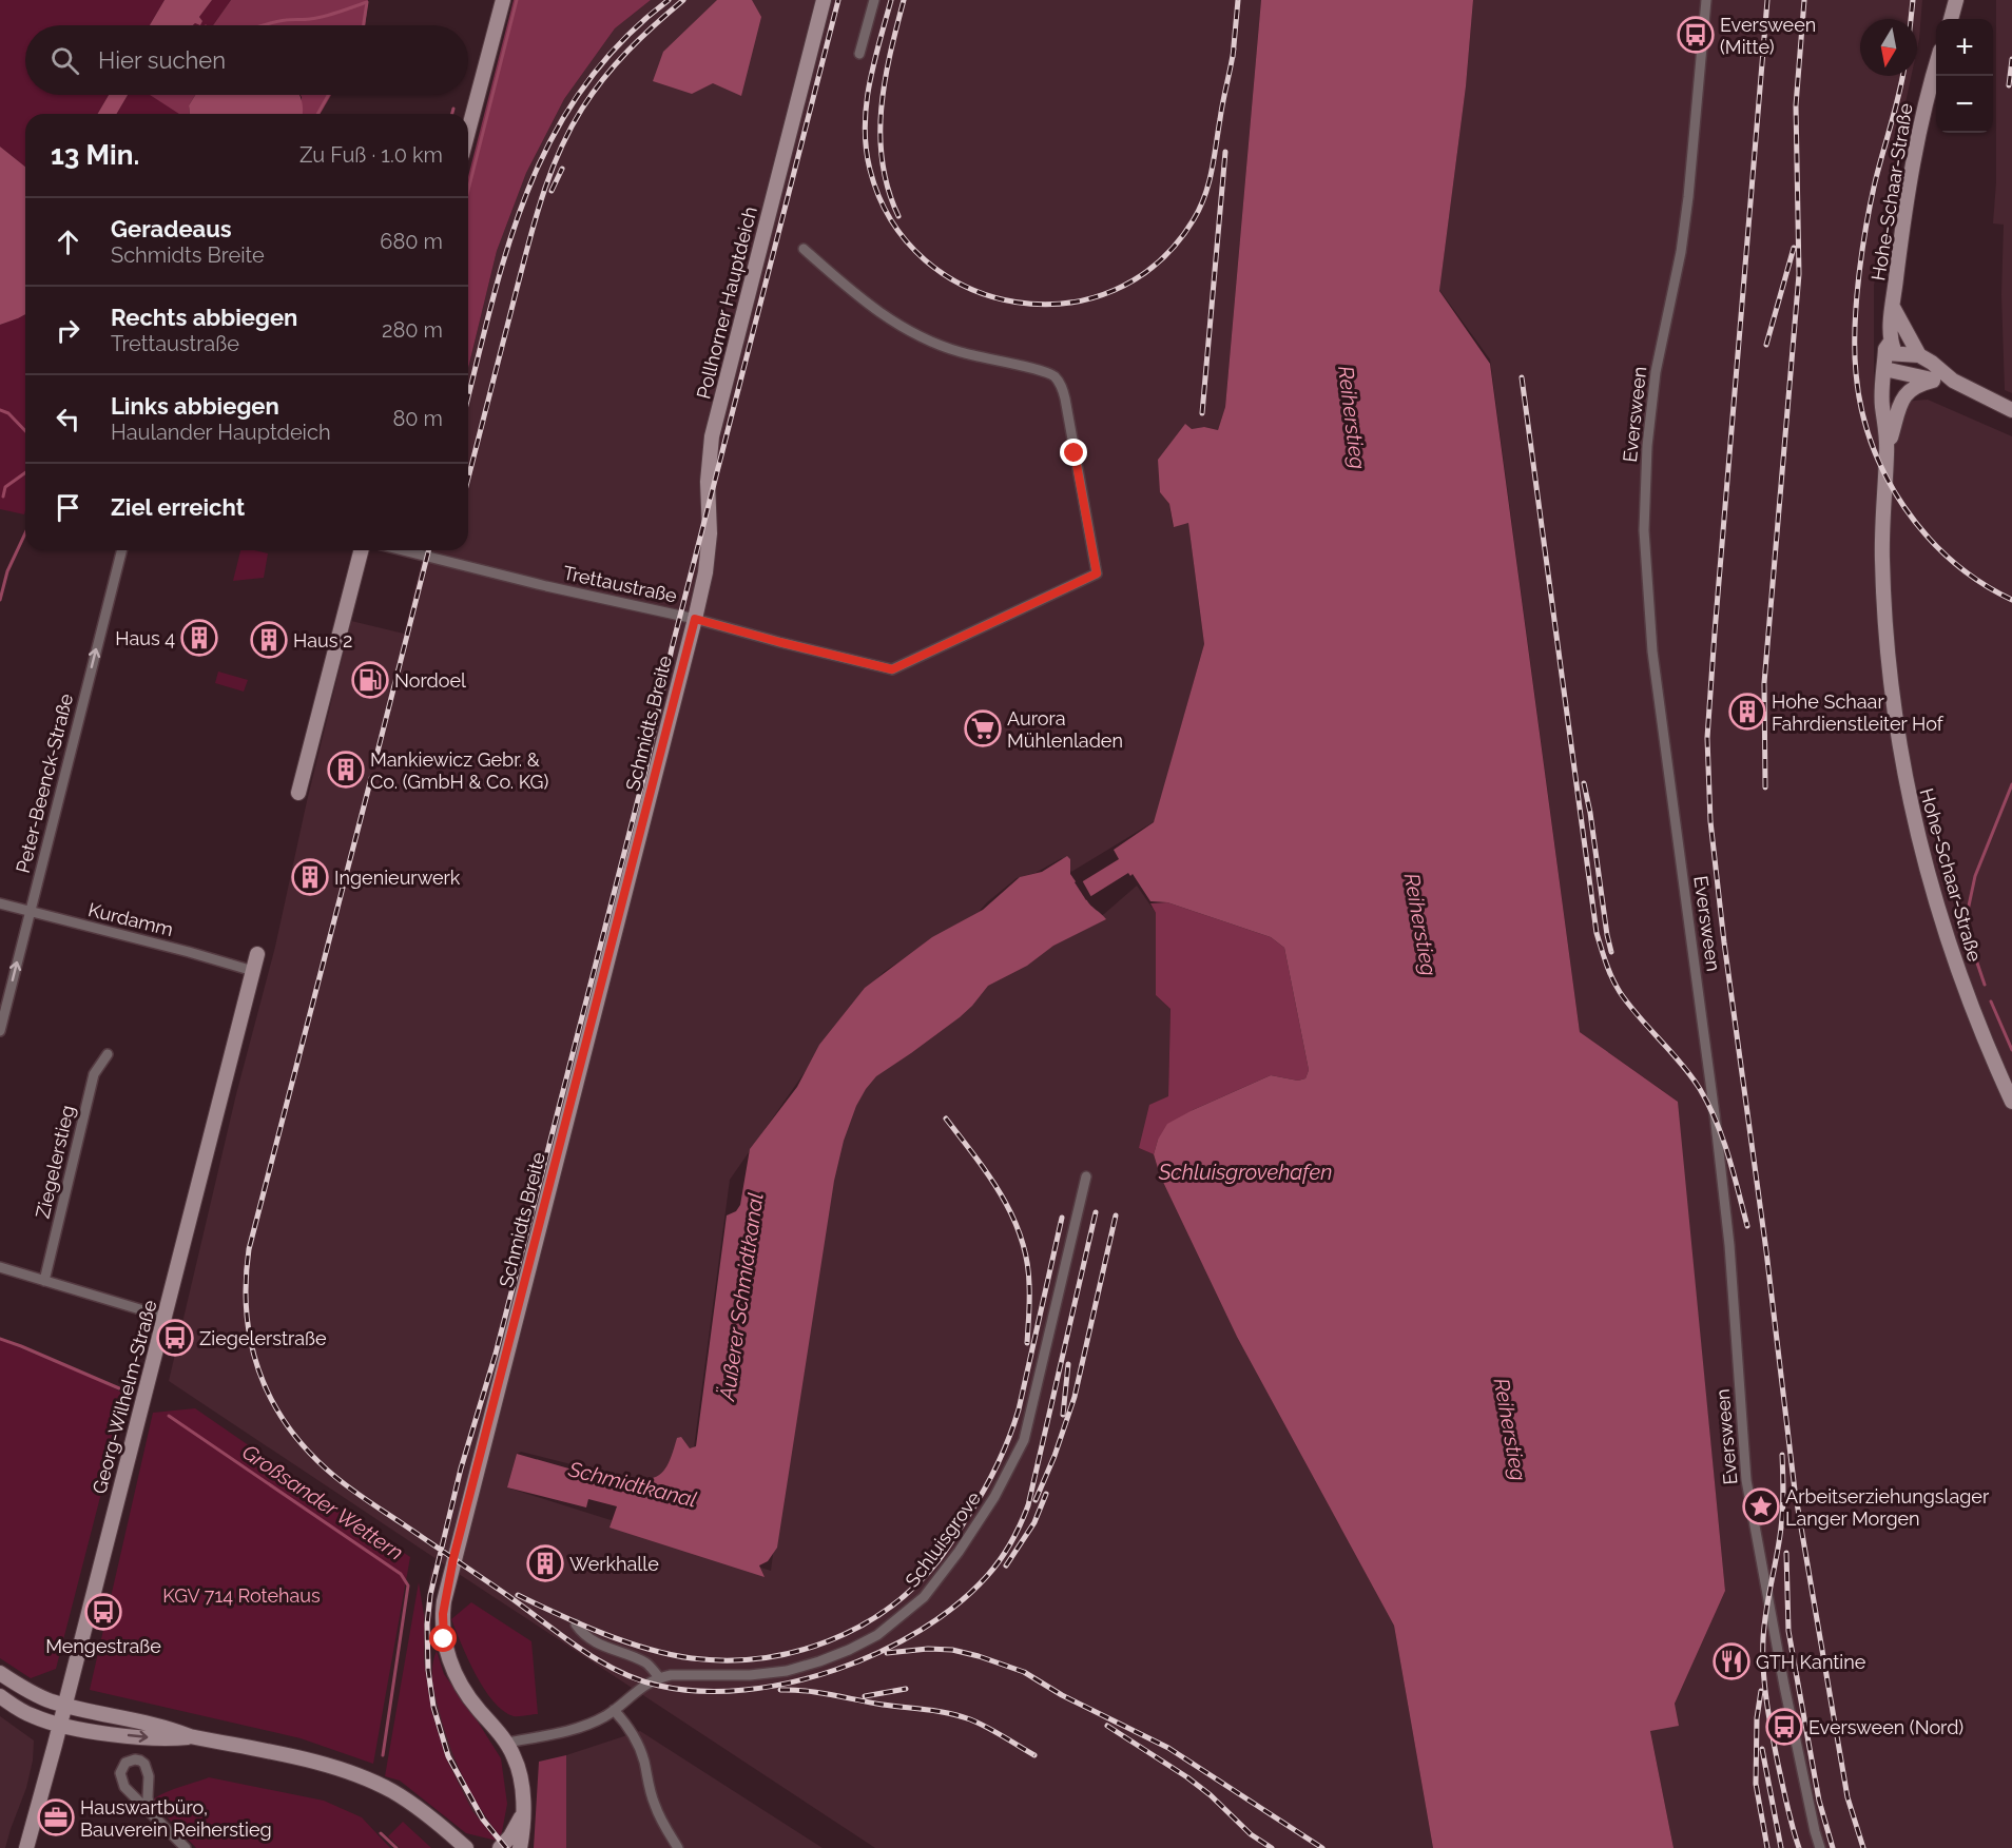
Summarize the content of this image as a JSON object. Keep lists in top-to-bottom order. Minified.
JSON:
{"streets":{"main road":["Hohe-Schaar-Straße","Pollhorner Hauptdeich","Schmidts Breite","Georg-Wilhelm-Straße"],"street":["Eversween","Trettaustraße","Peter-Beenck-Straße","Kurdamm","Ziegelerstieg","Schluisgrove"]},"crossings":[["Pollhorner Hauptdeich","Trettaustraße"],["Pollhorner Hauptdeich","Schmidts Breite"],["Trettaustraße","Schmidts Breite"],["Schmidts Breite","Schluisgrove"],["Peter-Beenck-Straße","Kurdamm"],["Kurdamm","Georg-Wilhelm-Straße"]],"one_way":["Peter-Beenck-Straße"],"water":["Reiherstieg","Schluisgrovehafen","Äußerer Schmidtkanal","Schmidtkanal","Großsander Wettern"],"parks":["KGV 714 Rotehaus"],"places":{"bus stop":["Eversween (Mitte)","Ziegelerstraße","Mengestraße","Eversween (Nord)"],"building":["Haus 4","Haus 2","Hohe Schaar Fahrdienstleiter Hof","Mankiewicz Gebr. & Co. (GmbH & Co. KG)","Ingenieurwerk","Werkhalle"],"fuel station":["Nordoel"],"supermarket":["Aurora Mühlenladen"],"place":["Arbeitserziehungslager Langer Morgen"],"restaurant":["GTH Kantine"],"office":["Hauswartbüro, Bauverein Reiherstieg"]},"north":"bottom","page":{"map_buttons":["+","−"],"search":"Hier suchen","heading":["13 Min.","Zu Fuß · 1.0 km"],"list":[["Geradeaus","Schmidts Breite","680 m"],["Rechts abbiegen","Trettaustraße","280 m"],["Links abbiegen","Haulander Hauptdeich","80 m"],"Ziel erreicht"]}}
